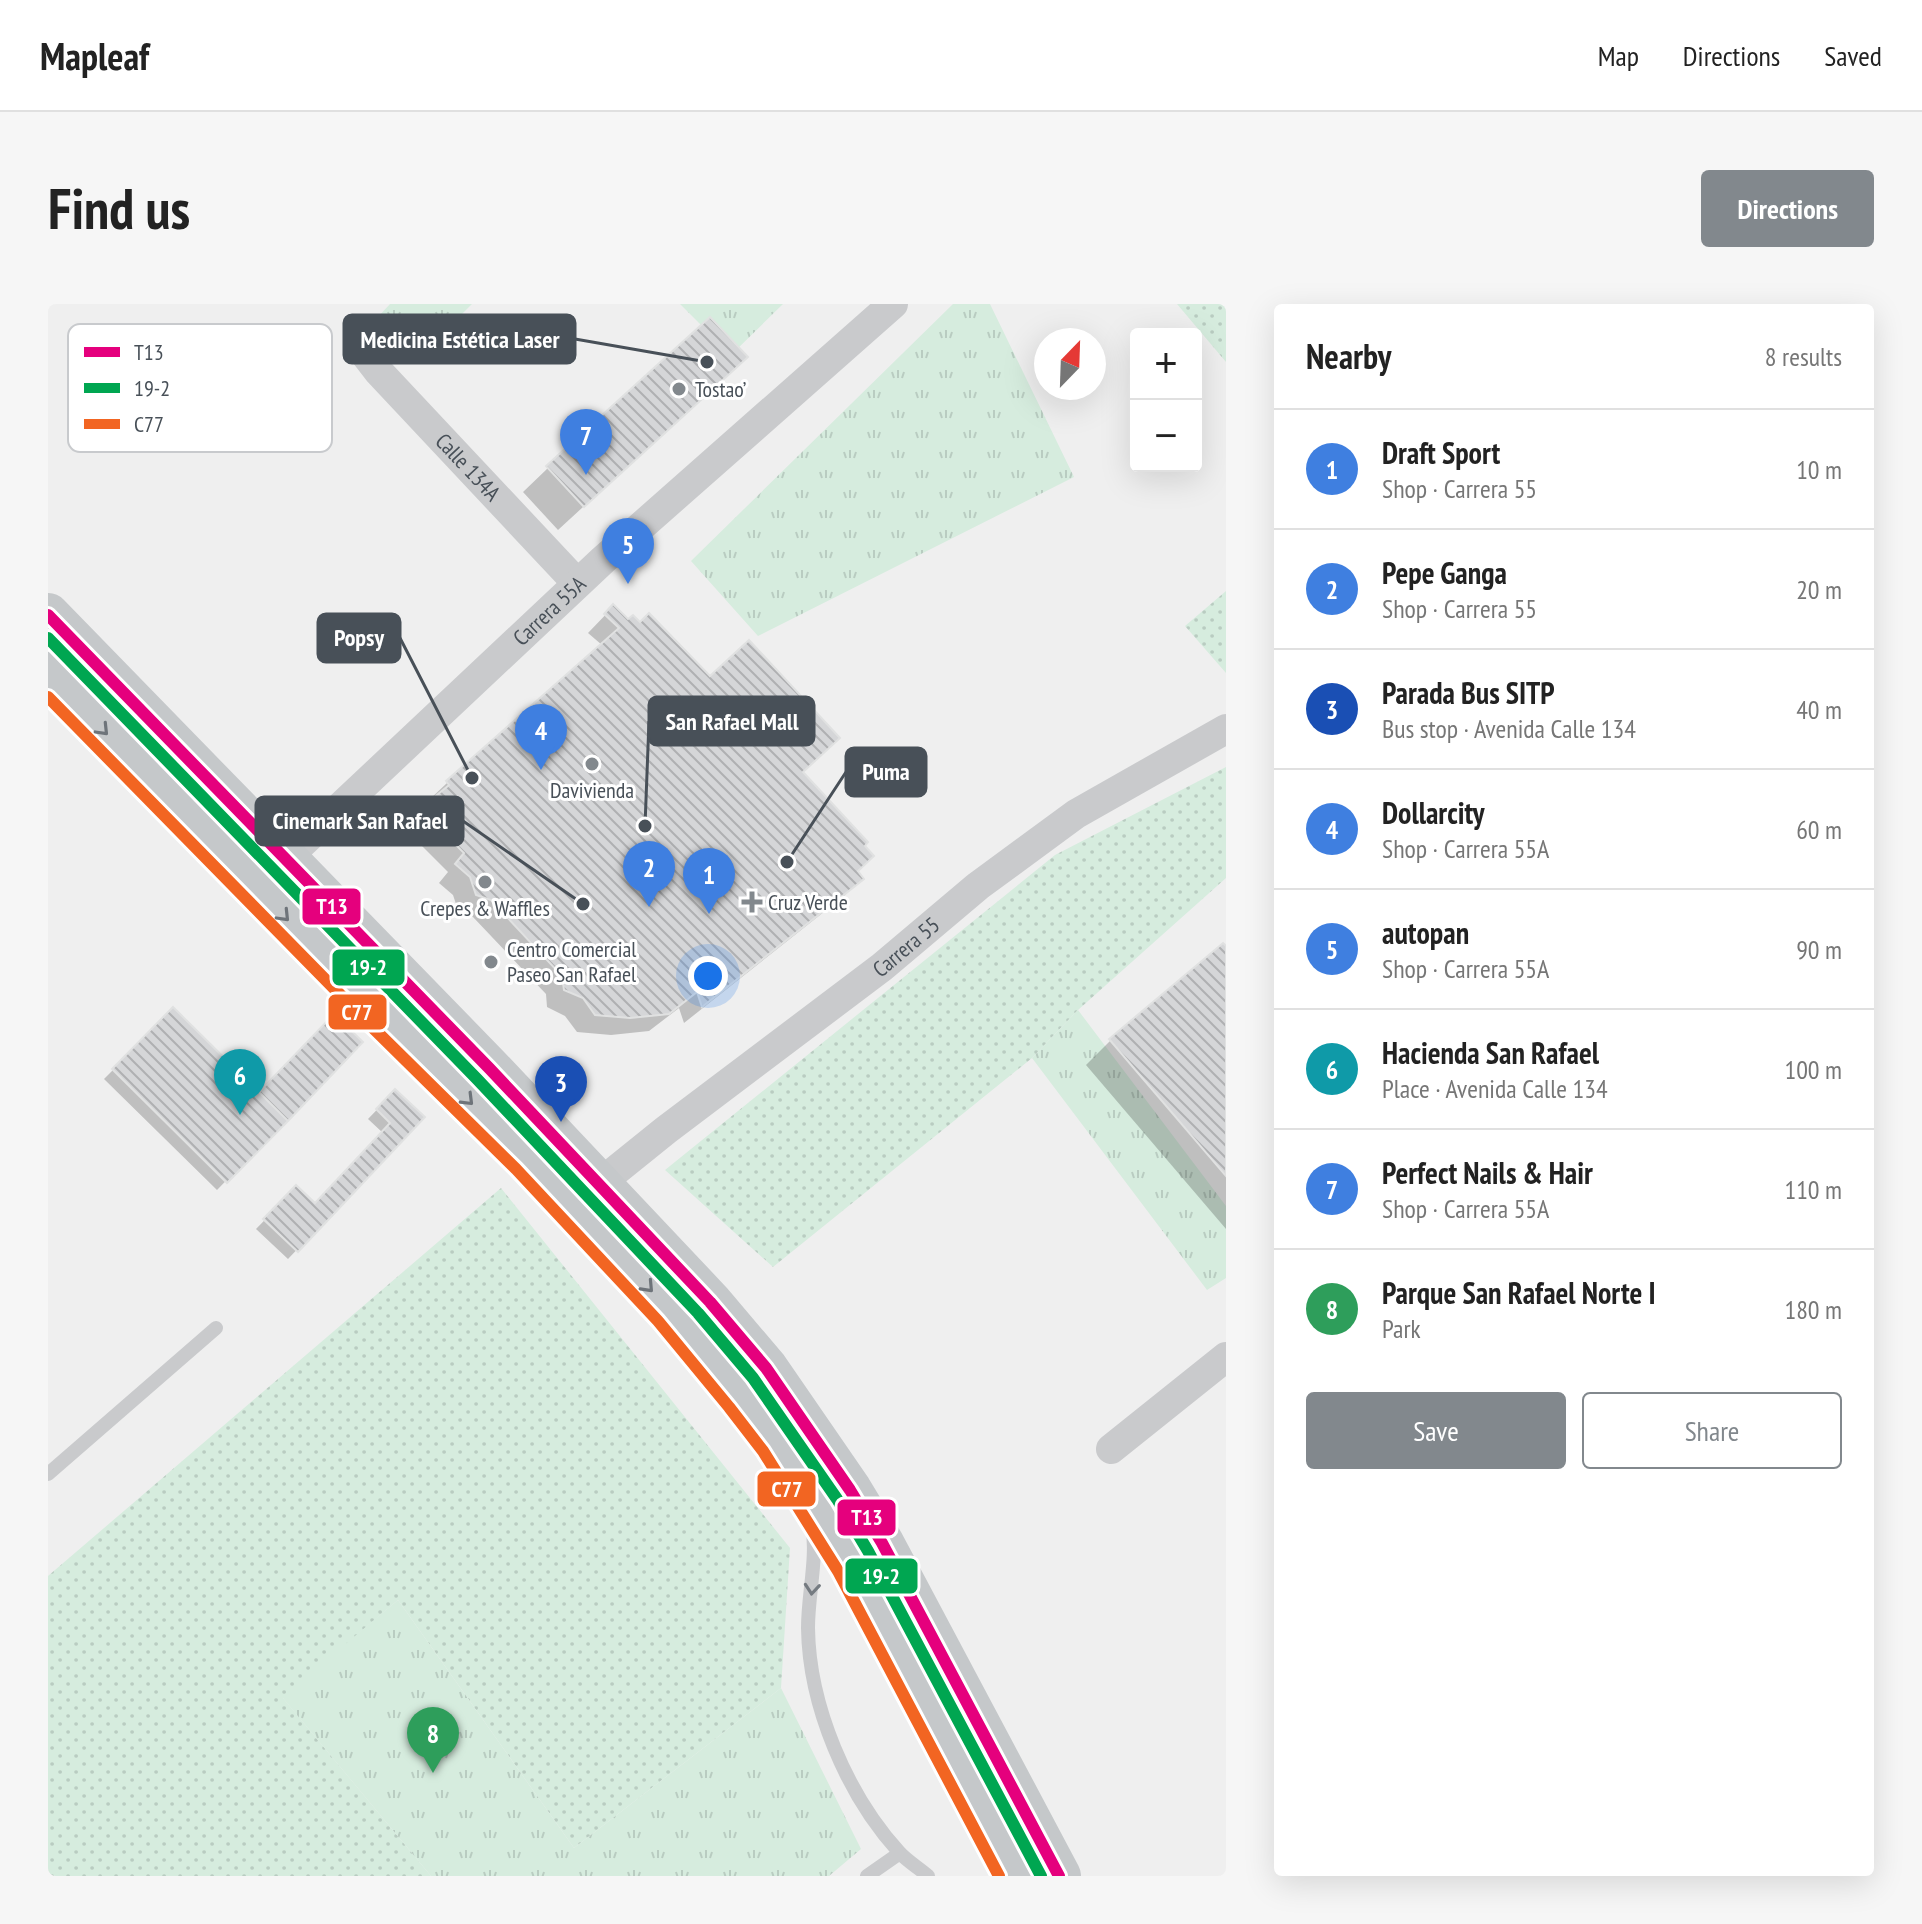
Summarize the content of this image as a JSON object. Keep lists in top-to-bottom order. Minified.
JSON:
{"streets":{"street":["Calle 134A","Carrera 55A","Carrera 55"]},"crossings":[["Calle 134A","Carrera 55A"]],"places":{"other":["Medicina Estética Laser","Tostao’","Davivienda","Popsy","San Rafael Mall","Puma","Crepes & Waffles","Cinemark San Rafael","Centro Comercial Paseo San Rafael"],"health":["Cruz Verde"]},"lines":["transit line T13","transit line 19-2","transit line C77"],"legend":["T13","19-2","C77"],"north":"top right","page":{"header":"Mapleaf","nav":["Map","Directions","Saved"],"buttons":["Directions",["Save","Share"]],"title":"Find us","heading":["Nearby","8 results"],"map_buttons":["+","−"],"list":[{"mark":"1","name":"Draft Sport","note":"Shop · Carrera 55","value":"10 m"},{"mark":"2","name":"Pepe Ganga","note":"Shop · Carrera 55","value":"20 m"},{"mark":"3","name":"Parada Bus SITP","note":"Bus stop · Avenida Calle 134","value":"40 m"},{"mark":"4","name":"Dollarcity","note":"Shop · Carrera 55A","value":"60 m"},{"mark":"5","name":"autopan","note":"Shop · Carrera 55A","value":"90 m"},{"mark":"6","name":"Hacienda San Rafael","note":"Place · Avenida Calle 134","value":"100 m"},{"mark":"7","name":"Perfect Nails & Hair","note":"Shop · Carrera 55A","value":"110 m"},{"mark":"8","name":"Parque San Rafael Norte I","note":"Park","value":"180 m"}],"pins":["7","5","4","2","1","6","3","8"]}}
